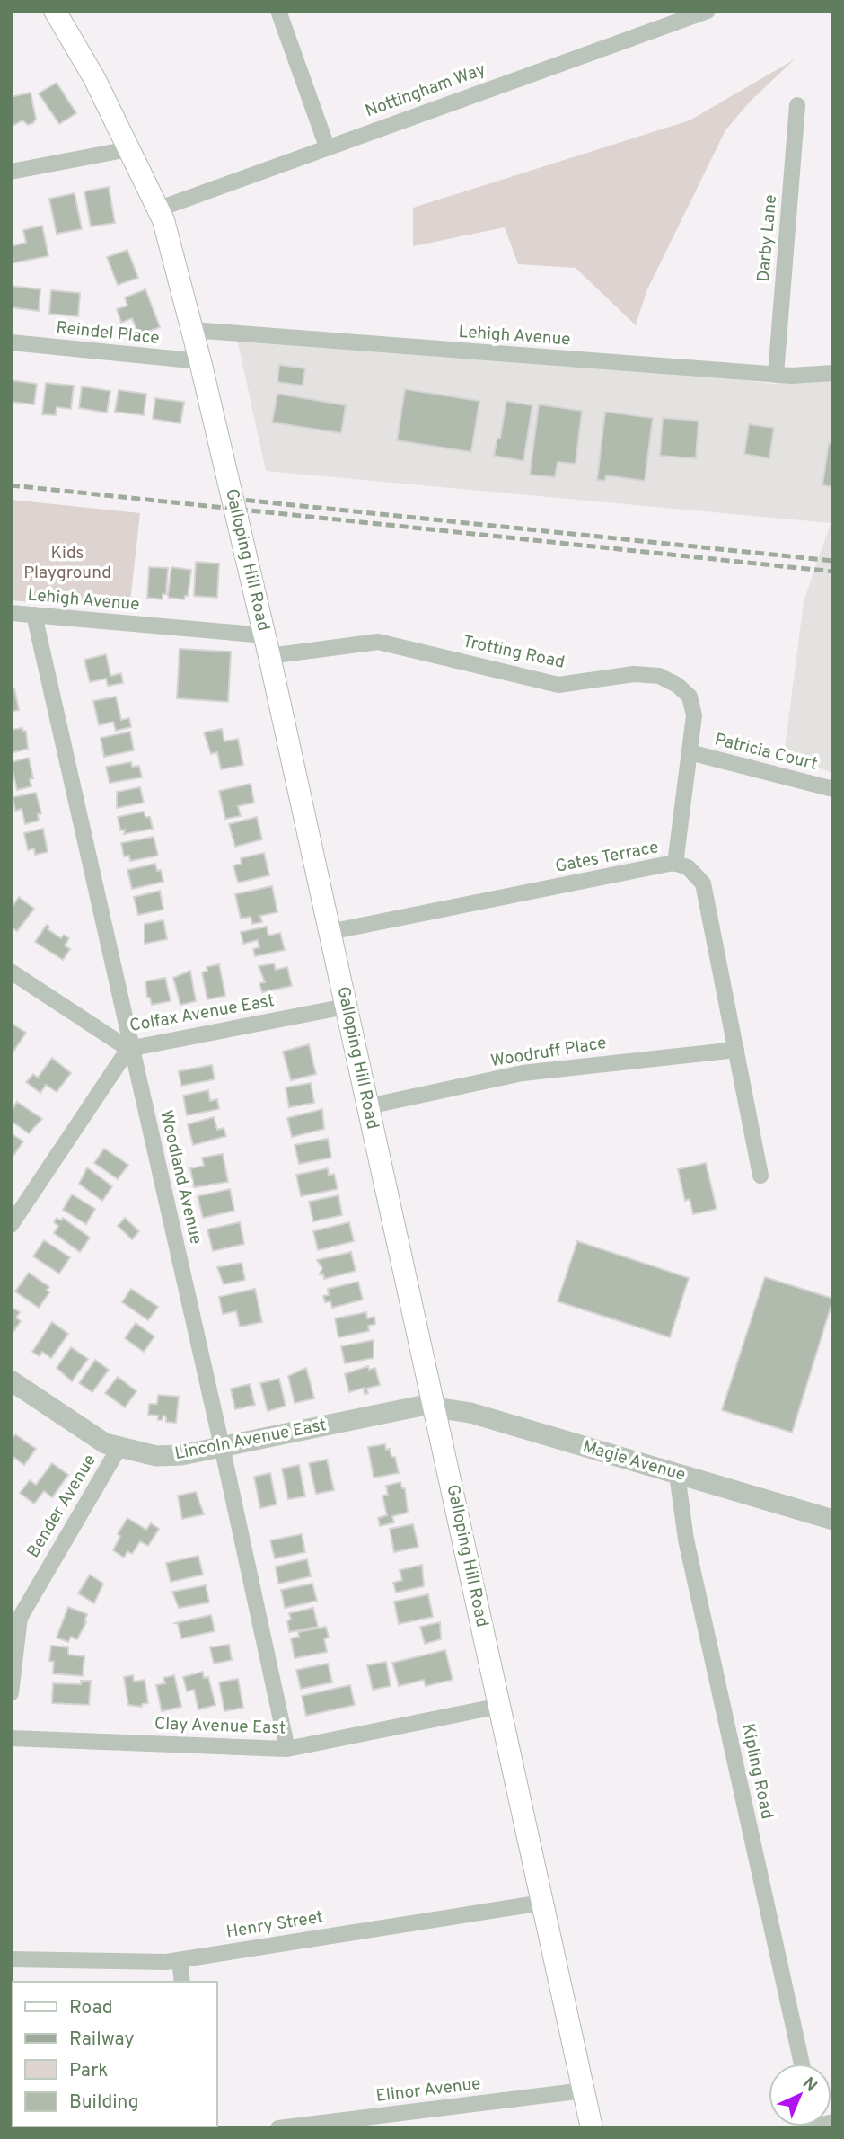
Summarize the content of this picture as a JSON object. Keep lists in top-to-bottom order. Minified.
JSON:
{"streets":{"main road":["Galloping Hill Road"],"street":["Nottingham Way","Darby Lane","Reindel Place","Lehigh Avenue","Trotting Road","Patricia Court","Gates Terrace","Colfax Avenue East","Woodruff Place","Woodland Avenue","Lincoln Avenue East","Magie Avenue","Bender Avenue","Clay Avenue East","Kipling Road","Henry Street","Elinor Avenue"]},"crossings":[["Nottingham Way","Galloping Hill Road"],["Darby Lane","Lehigh Avenue"],["Reindel Place","Galloping Hill Road"],["Lehigh Avenue","Galloping Hill Road"],["Lehigh Avenue","Trotting Road"],["Lehigh Avenue","Woodland Avenue"],["Galloping Hill Road","Trotting Road"],["Galloping Hill Road","Gates Terrace"],["Galloping Hill Road","Colfax Avenue East"],["Galloping Hill Road","Woodruff Place"],["Galloping Hill Road","Lincoln Avenue East"],["Galloping Hill Road","Magie Avenue"],["Galloping Hill Road","Clay Avenue East"],["Galloping Hill Road","Henry Street"],["Galloping Hill Road","Elinor Avenue"],["Trotting Road","Patricia Court"],["Trotting Road","Gates Terrace"],["Gates Terrace","Woodruff Place"],["Colfax Avenue East","Woodland Avenue"],["Woodland Avenue","Lincoln Avenue East"],["Woodland Avenue","Clay Avenue East"],["Lincoln Avenue East","Magie Avenue"],["Lincoln Avenue East","Bender Avenue"],["Magie Avenue","Kipling Road"]],"parks":["Kids Playground"],"legend":["Road","Railway","Park","Building"],"north":"top right"}
